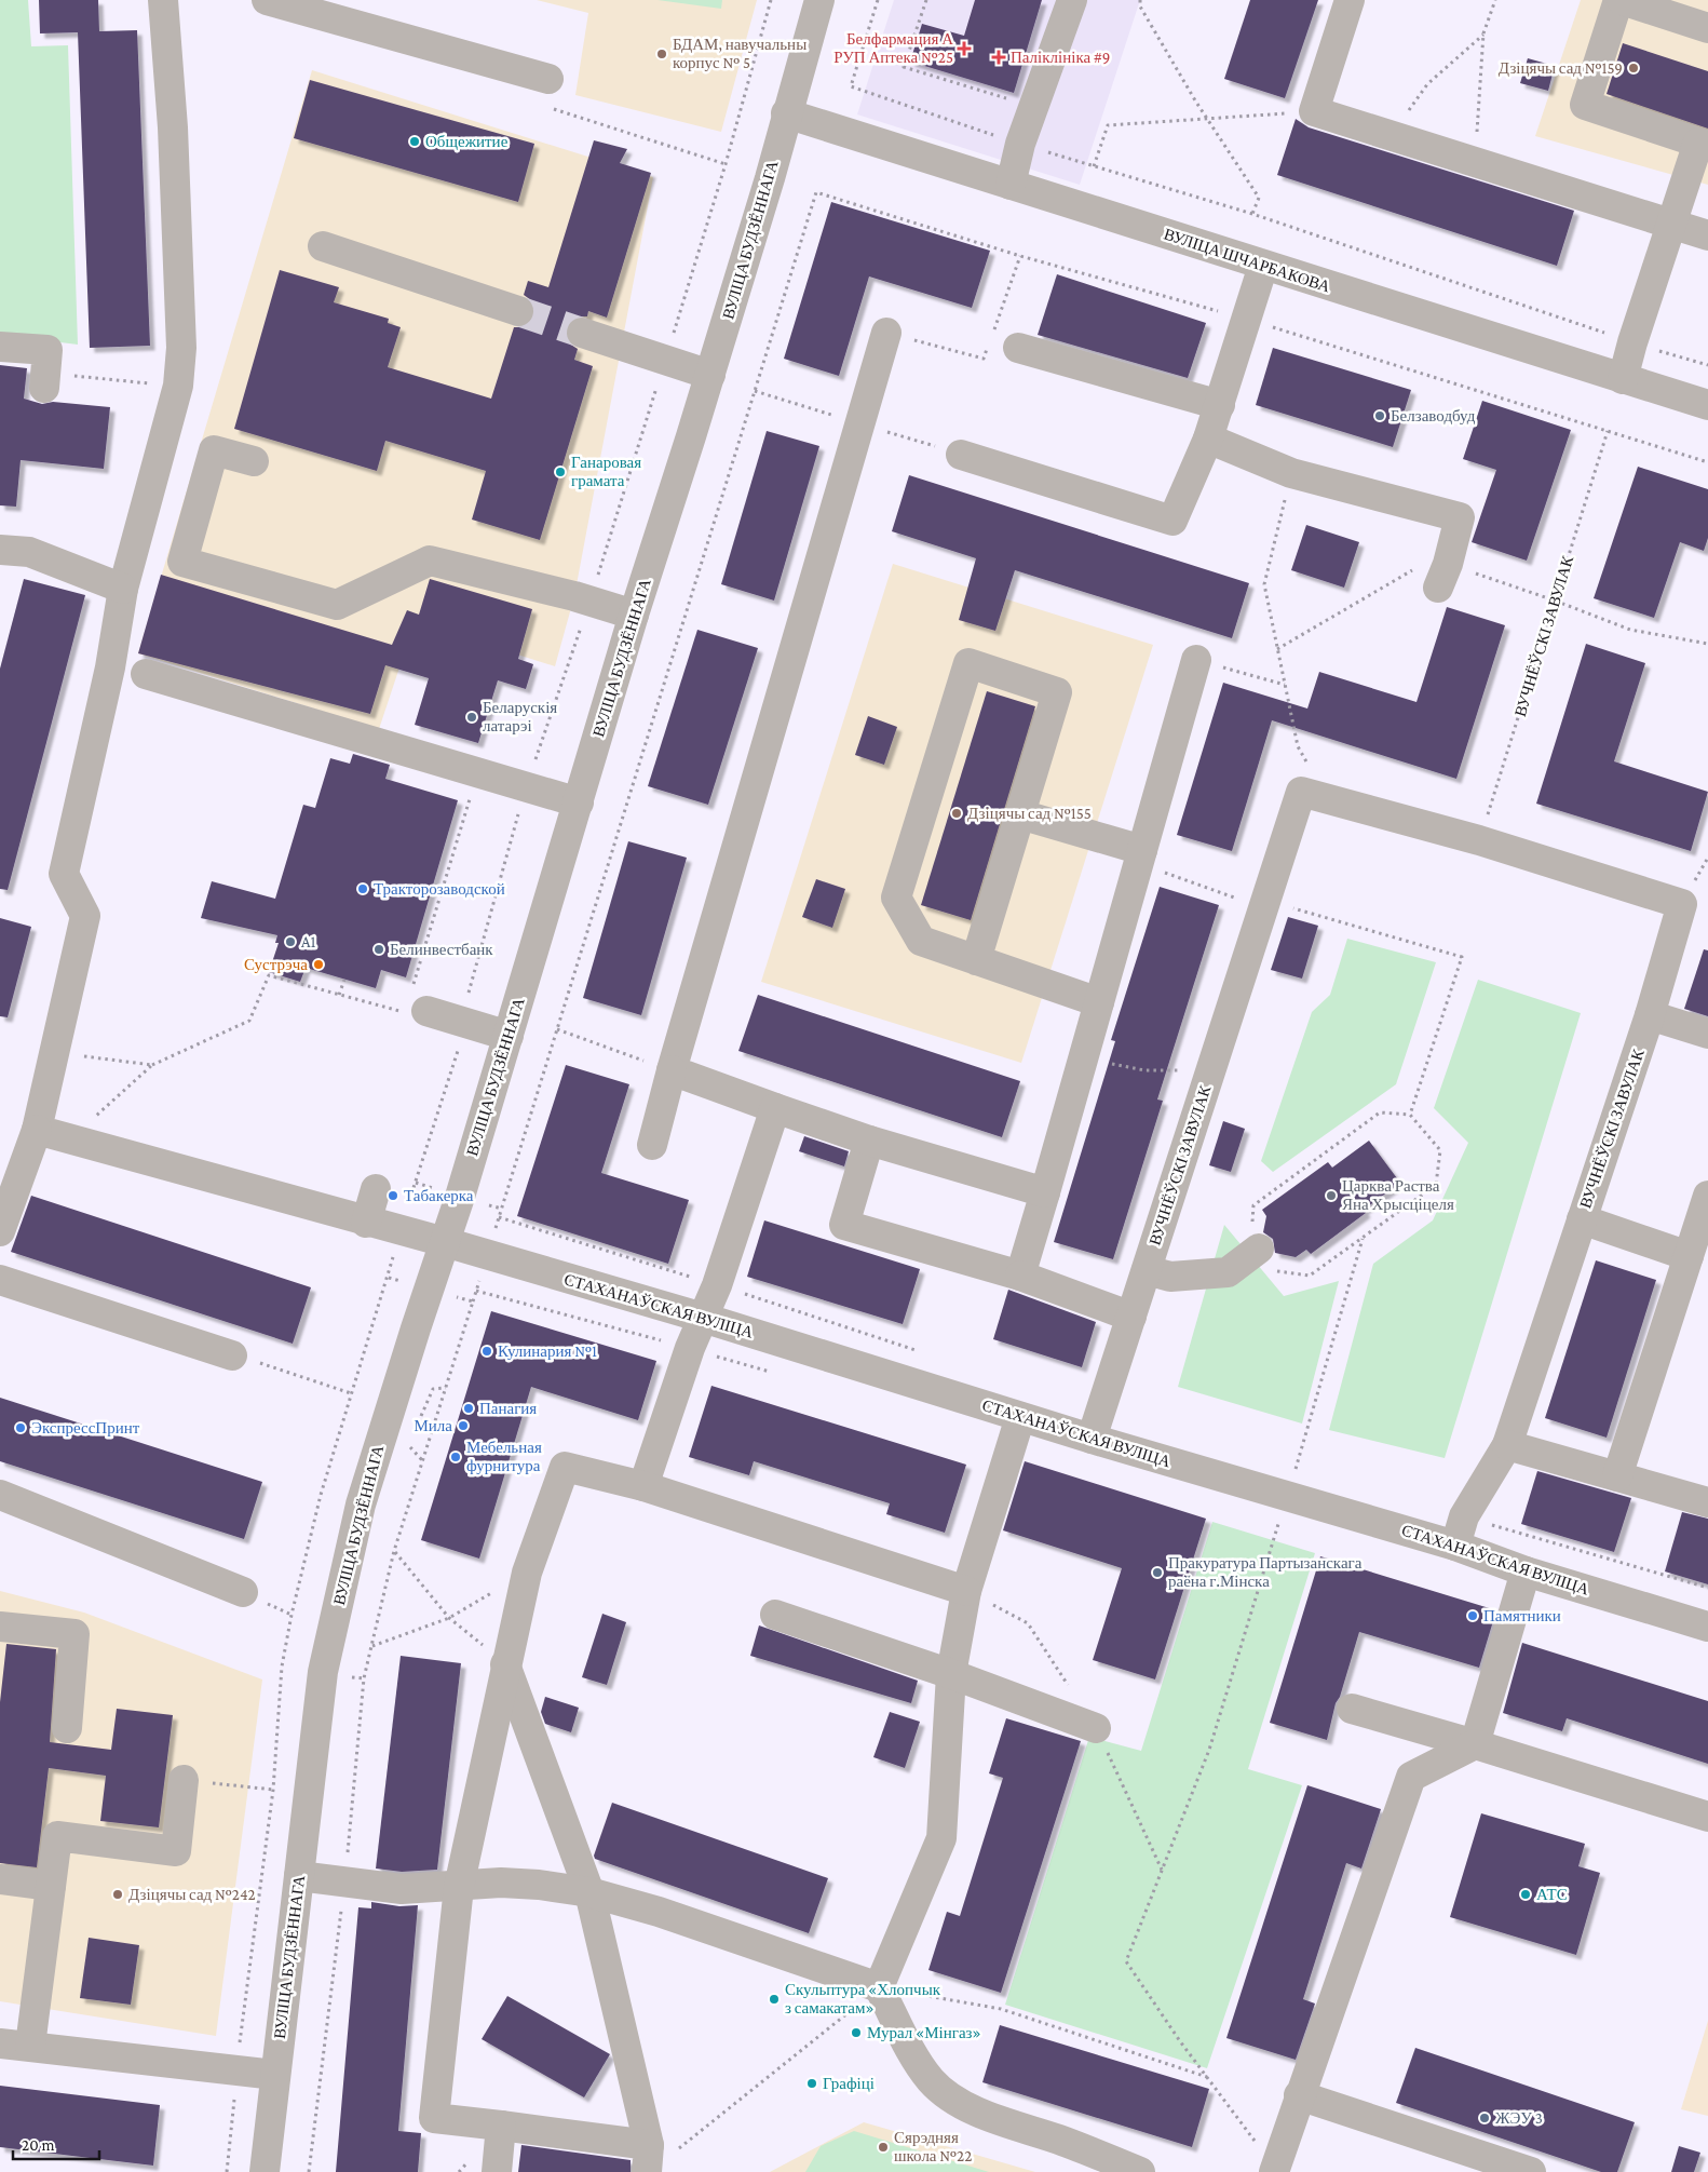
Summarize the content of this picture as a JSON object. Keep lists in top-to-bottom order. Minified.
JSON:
{"streets":{"street":["ВУЛІЦА БУДЗЁННАГА","ВУЛІЦА ШЧАРБАКОВА","ВУЧНЁЎСКІ ЗАВУЛАК","СТАХАНАЎСКАЯ ВУЛІЦА"]},"crossings":[["ВУЛІЦА БУДЗЁННАГА","ВУЛІЦА ШЧАРБАКОВА"],["ВУЛІЦА БУДЗЁННАГА","СТАХАНАЎСКАЯ ВУЛІЦА"],["ВУЧНЁЎСКІ ЗАВУЛАК","СТАХАНАЎСКАЯ ВУЛІЦА"]],"places":{"health":["Белфармация А РУП Аптека №25","Паліклініка #9"],"other":["БДАМ, навучальны корпус № 5","Дзіцячы сад №159","Общежитие","Белзаводбуд","Ганаровая грамата","Беларускія латарэі","Дзіцячы сад №155","Тракторозаводской","A1","Белинвестбанк","Сустрэча","Табакерка","Царква Раства Яна Хрысціцеля","Кулинария №1","Панагия","Мила","ЭкспрессПринт","Мебельная фурнитура","Пракуратура Партызанскага раёна г.Мінска","Памятники","Дзіцячы сад №242","АТС","Скульптура «Хлопчык з самакатам»","Мурал «Мінгаз»","Графіці","ЖЭУ 3","Сярэдняя школа №22"]},"scale_bar":"20 m"}
